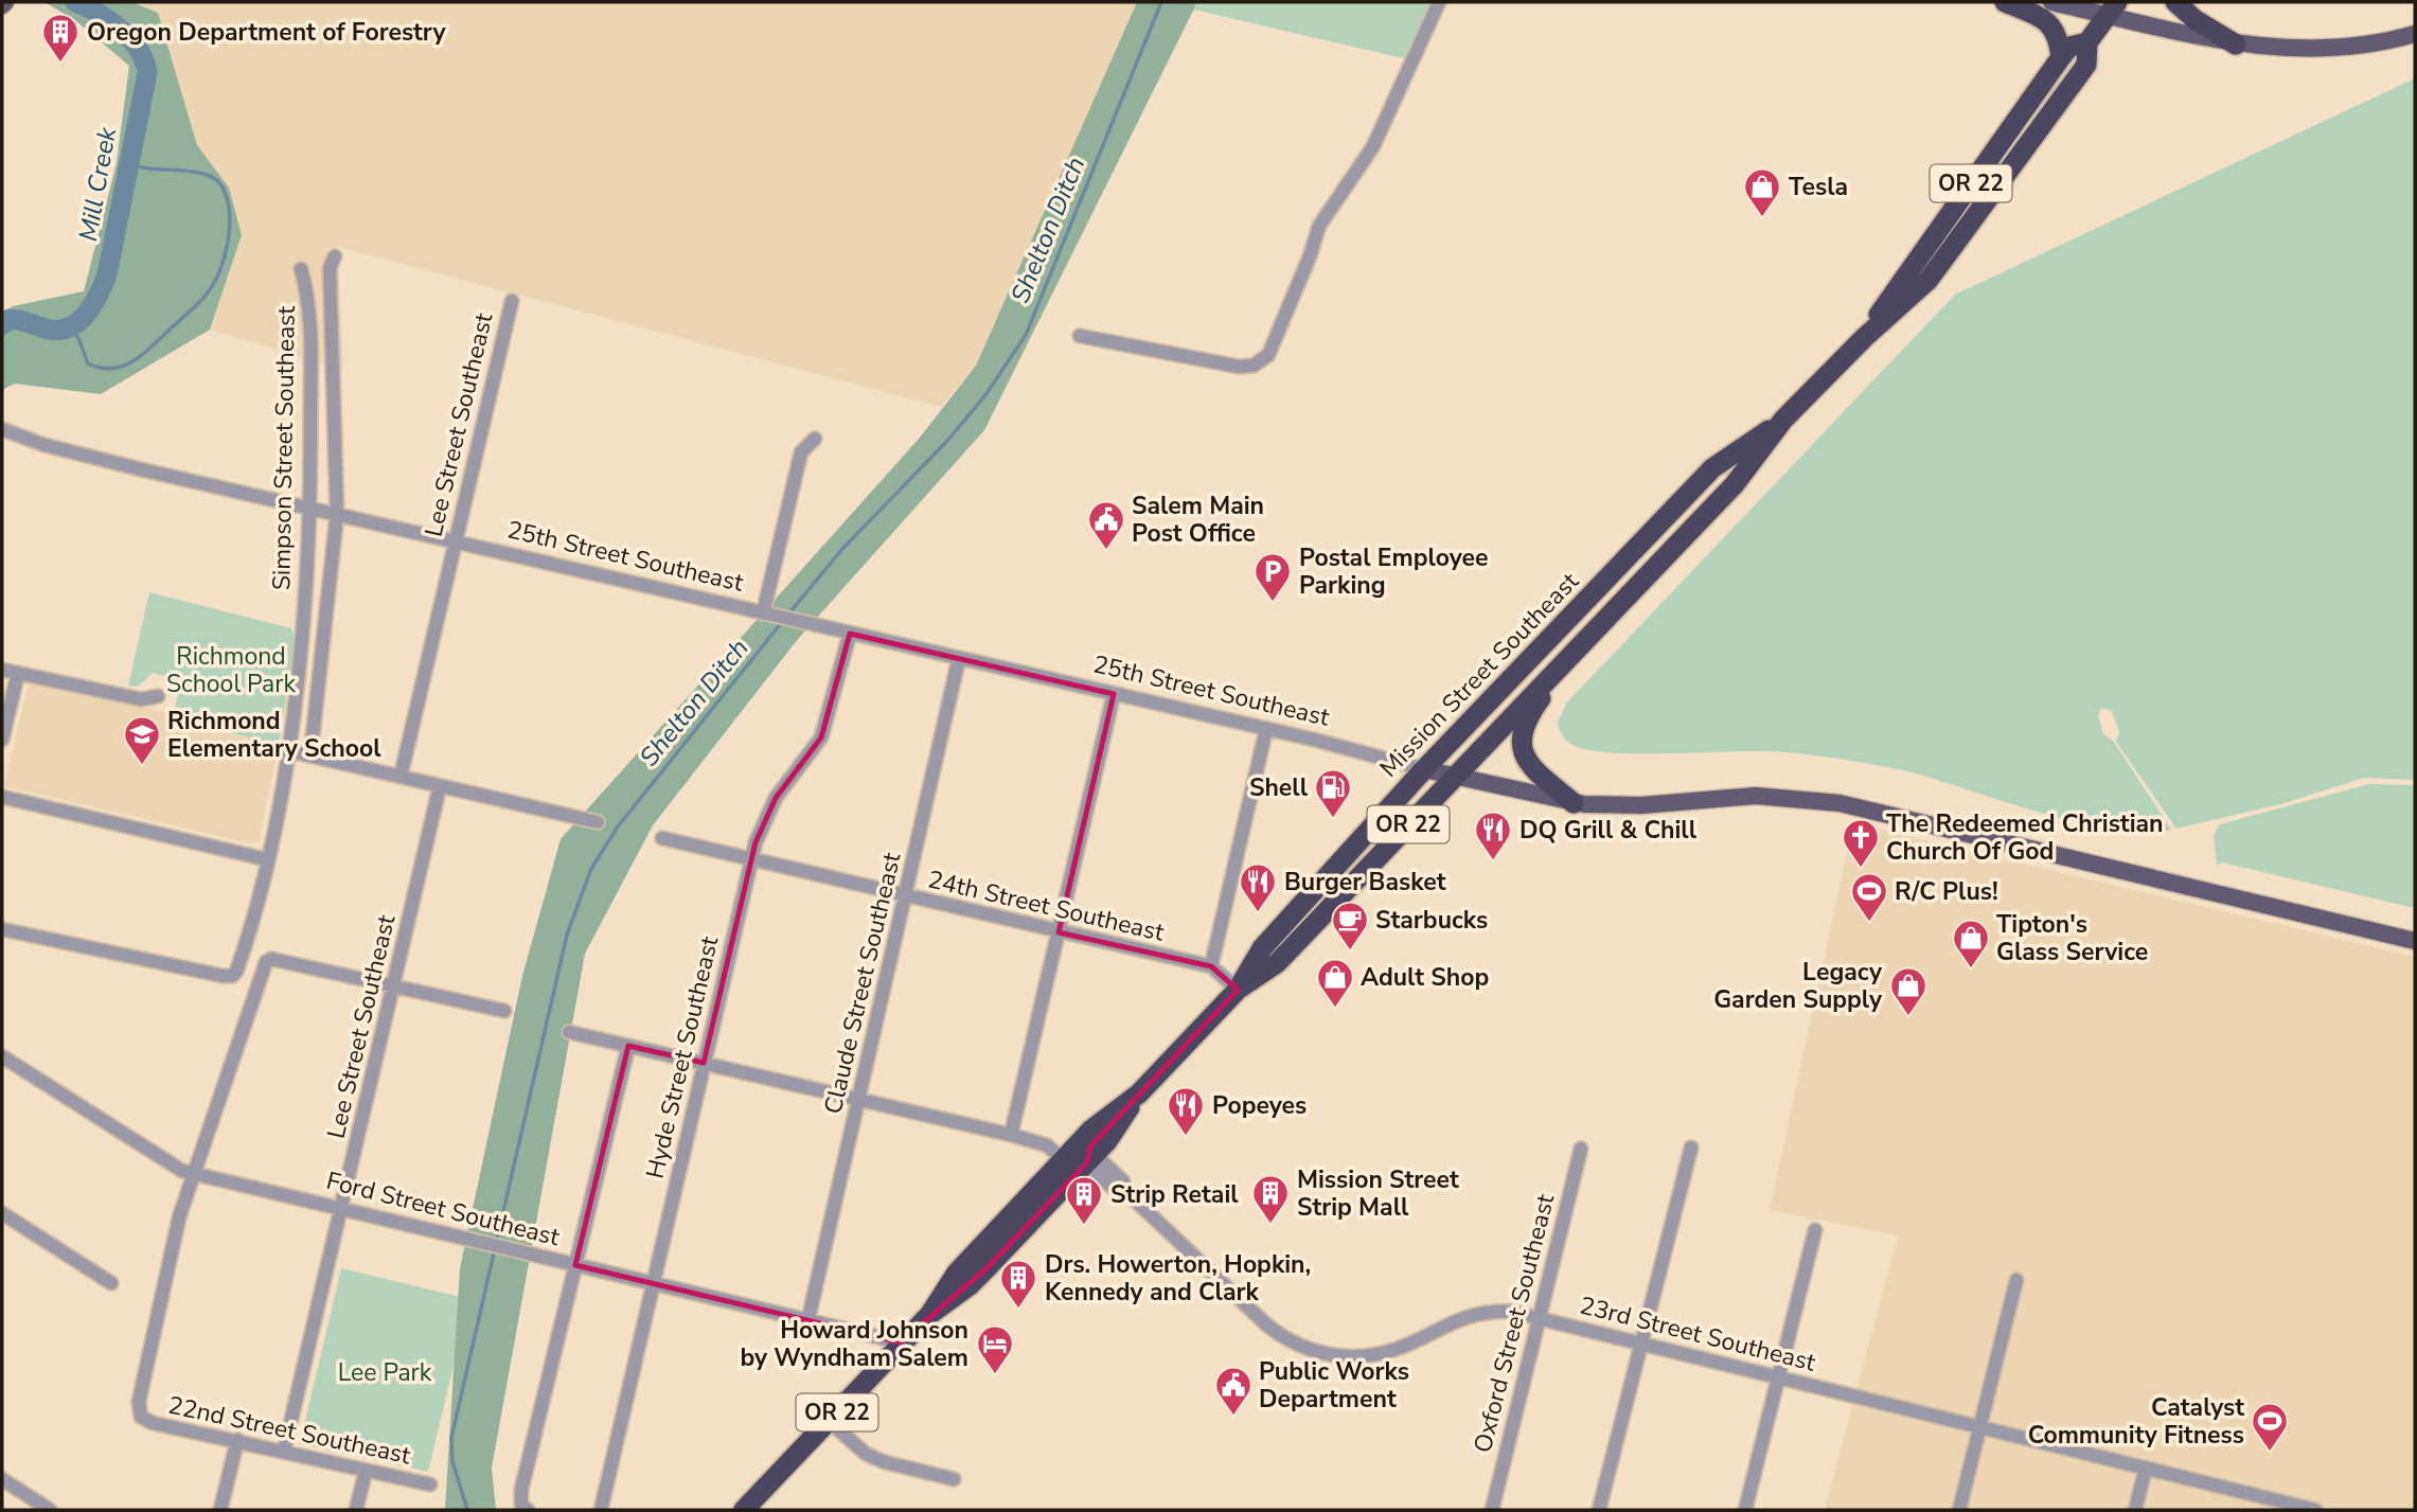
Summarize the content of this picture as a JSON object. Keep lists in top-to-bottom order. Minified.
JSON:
{"streets":{"highway":["OR 22","Mission Street Southeast"],"main road":["25th Street Southeast"],"street":["Lee Street Southeast","Simpson Street Southeast","24th Street Southeast","Claude Street Southeast","Hyde Street Southeast","Ford Street Southeast","Oxford Street Southeast","23rd Street Southeast","22nd Street Southeast"]},"crossings":[["Lee Street Southeast","25th Street Southeast"],["Lee Street Southeast","Ford Street Southeast"],["Lee Street Southeast","22nd Street Southeast"],["Simpson Street Southeast","25th Street Southeast"],["25th Street Southeast","Mission Street Southeast"],["25th Street Southeast","Claude Street Southeast"],["25th Street Southeast","Hyde Street Southeast"],["Mission Street Southeast","24th Street Southeast"],["Mission Street Southeast","Ford Street Southeast"],["Mission Street Southeast","23rd Street Southeast"],["24th Street Southeast","Claude Street Southeast"],["24th Street Southeast","Hyde Street Southeast"],["Claude Street Southeast","Ford Street Southeast"],["Hyde Street Southeast","Ford Street Southeast"],["Ford Street Southeast","22nd Street Southeast"],["Oxford Street Southeast","23rd Street Southeast"]],"water":["Mill Creek","Shelton Ditch"],"parks":["Richmond School Park","Lee Park"],"places":{"building":["Oregon Department of Forestry","Mission Street Strip Mall","Strip Retail","Drs. Howerton, Hopkin, Kennedy and Clark"],"shop":["Tesla","Tipton's Glass Service","Adult Shop","Legacy Garden Supply"],"public building":["Salem Main Post Office","Public Works Department"],"parking":["Postal Employee Parking"],"school or university":["Richmond Elementary School"],"fuel station":["Shell"],"restaurant":["DQ Grill & Chill","Burger Basket","Popeyes"],"church":["The Redeemed Christian Church Of God"],"sports":["R/C Plus!","Catalyst Community Fitness"],"cafe":["Starbucks"],"hotel":["Howard Johnson by Wyndham Salem"]}}
